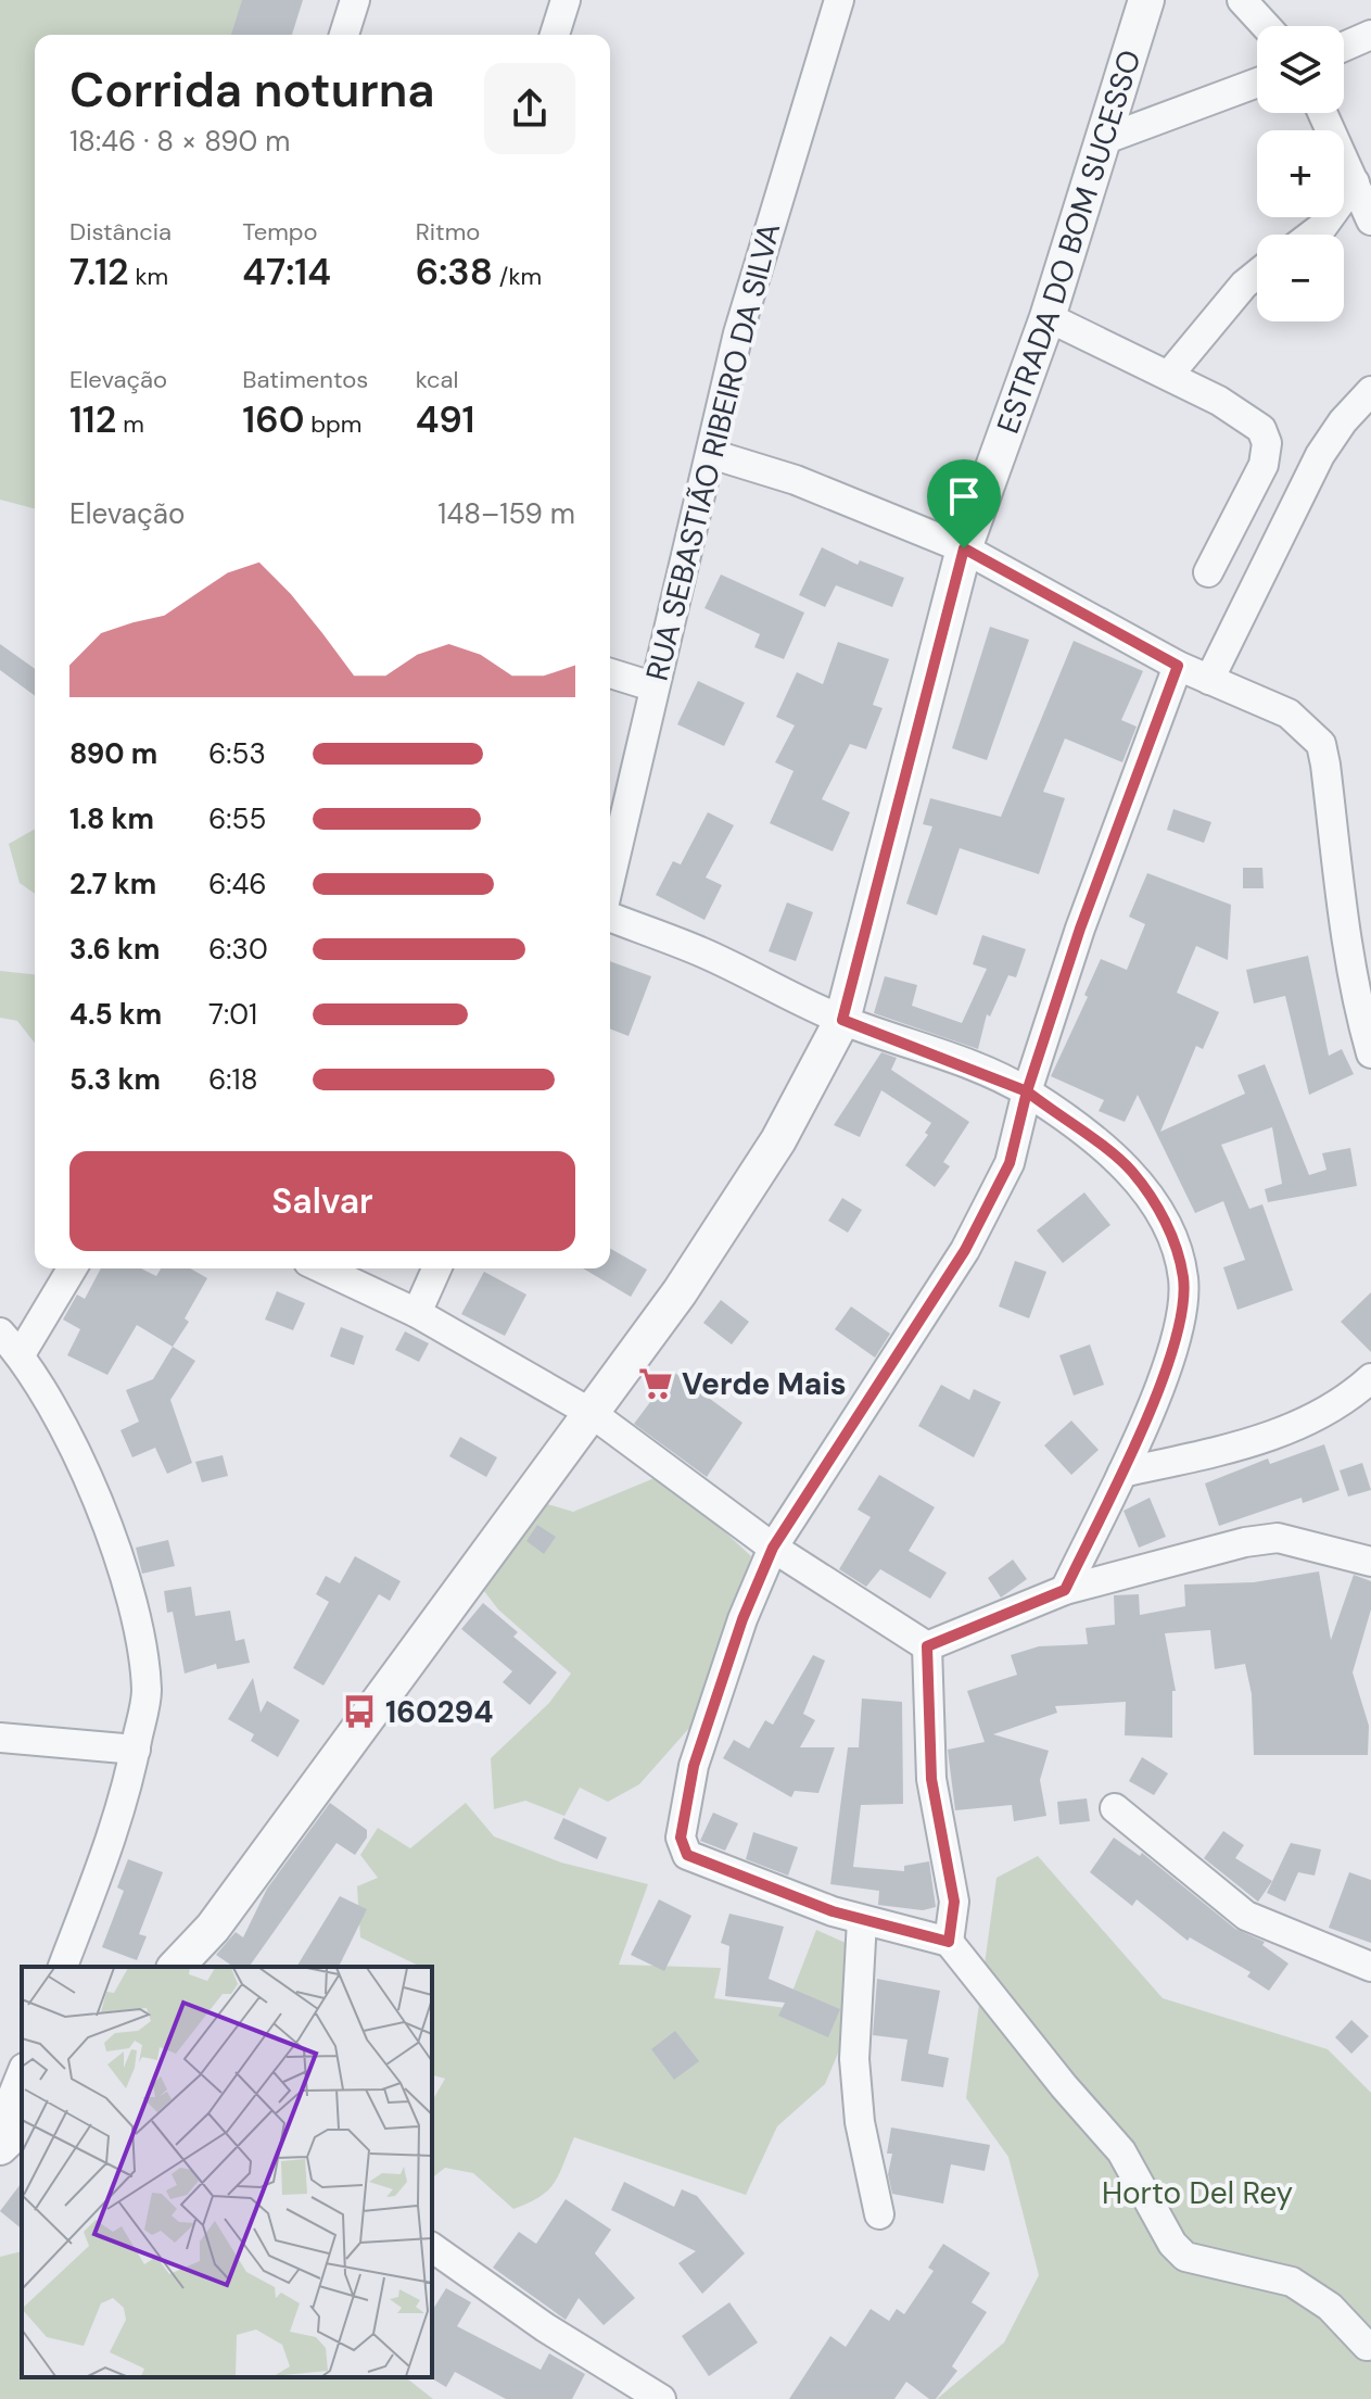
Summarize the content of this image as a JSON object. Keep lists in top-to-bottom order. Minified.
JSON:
{"streets":{"street":["ESTRADA DO BOM SUCESSO","RUA SEBASTIÃO RIBEIRO DA SILVA"]},"parks":["Horto Del Rey"],"places":{"supermarket":["Verde Mais"],"bus stop":["160294"]},"page":{"map_buttons":["+","−"],"heading":["Corrida noturna","18:46 · 8 × 890 m"],"stats":[["Distância","7.12 km"],["Tempo","47:14"],["Ritmo","6:38 /km"],["Elevação","112 m"],["Batimentos","160 bpm"],["kcal","491"]],"chart":["Elevação","148–159 m"],"list":[{"name":"890 m","note":"6:53"},{"name":"1.8 km","note":"6:55"},{"name":"2.7 km","note":"6:46"},{"name":"3.6 km","note":"6:30"},{"name":"4.5 km","note":"7:01"},{"name":"5.3 km","note":"6:18"}],"buttons":"Salvar"}}
